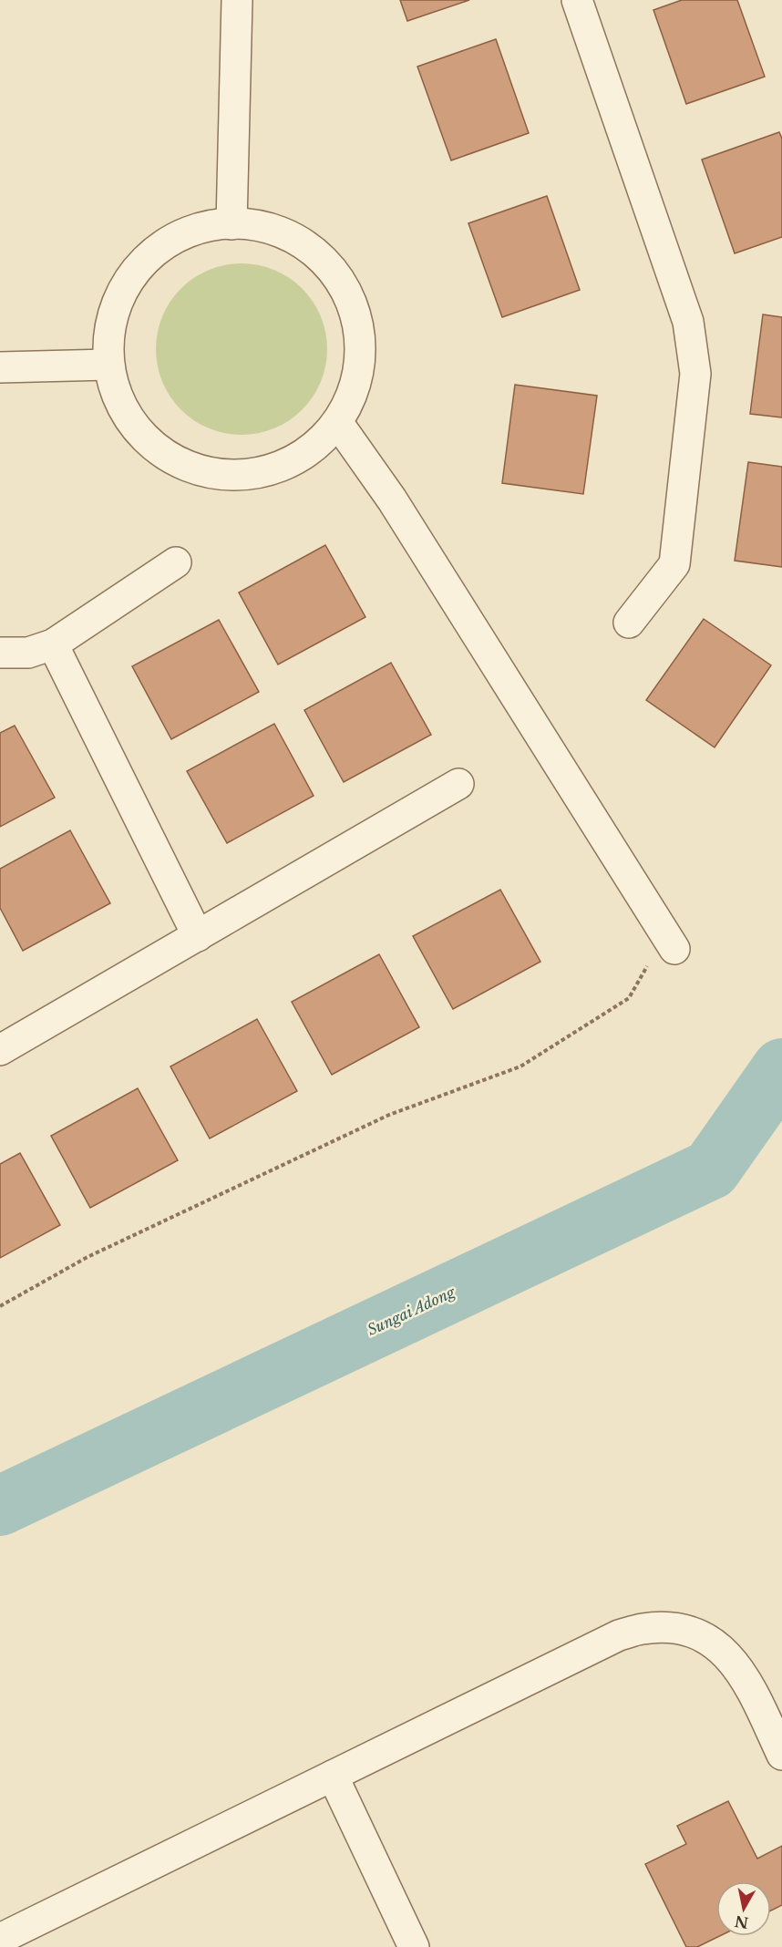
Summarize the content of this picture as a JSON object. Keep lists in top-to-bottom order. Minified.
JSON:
{"water":["Sungai Adong"],"north":"bottom"}
